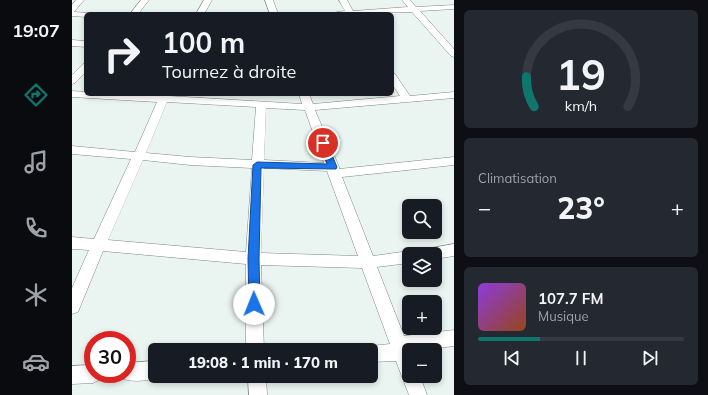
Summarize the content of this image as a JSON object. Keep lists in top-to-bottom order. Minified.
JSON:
{"page":{"tabs":"19:07","turn":["100 m","Tournez à droite"],"tile":"Climatisation","heat":["−","23°","+"],"map_buttons":["+","−"],"song":["107.7 FM","Musique"],"limit":"30","trip":"19:08 · 1 min · 170 m","gauge":["19","km/h"]}}
